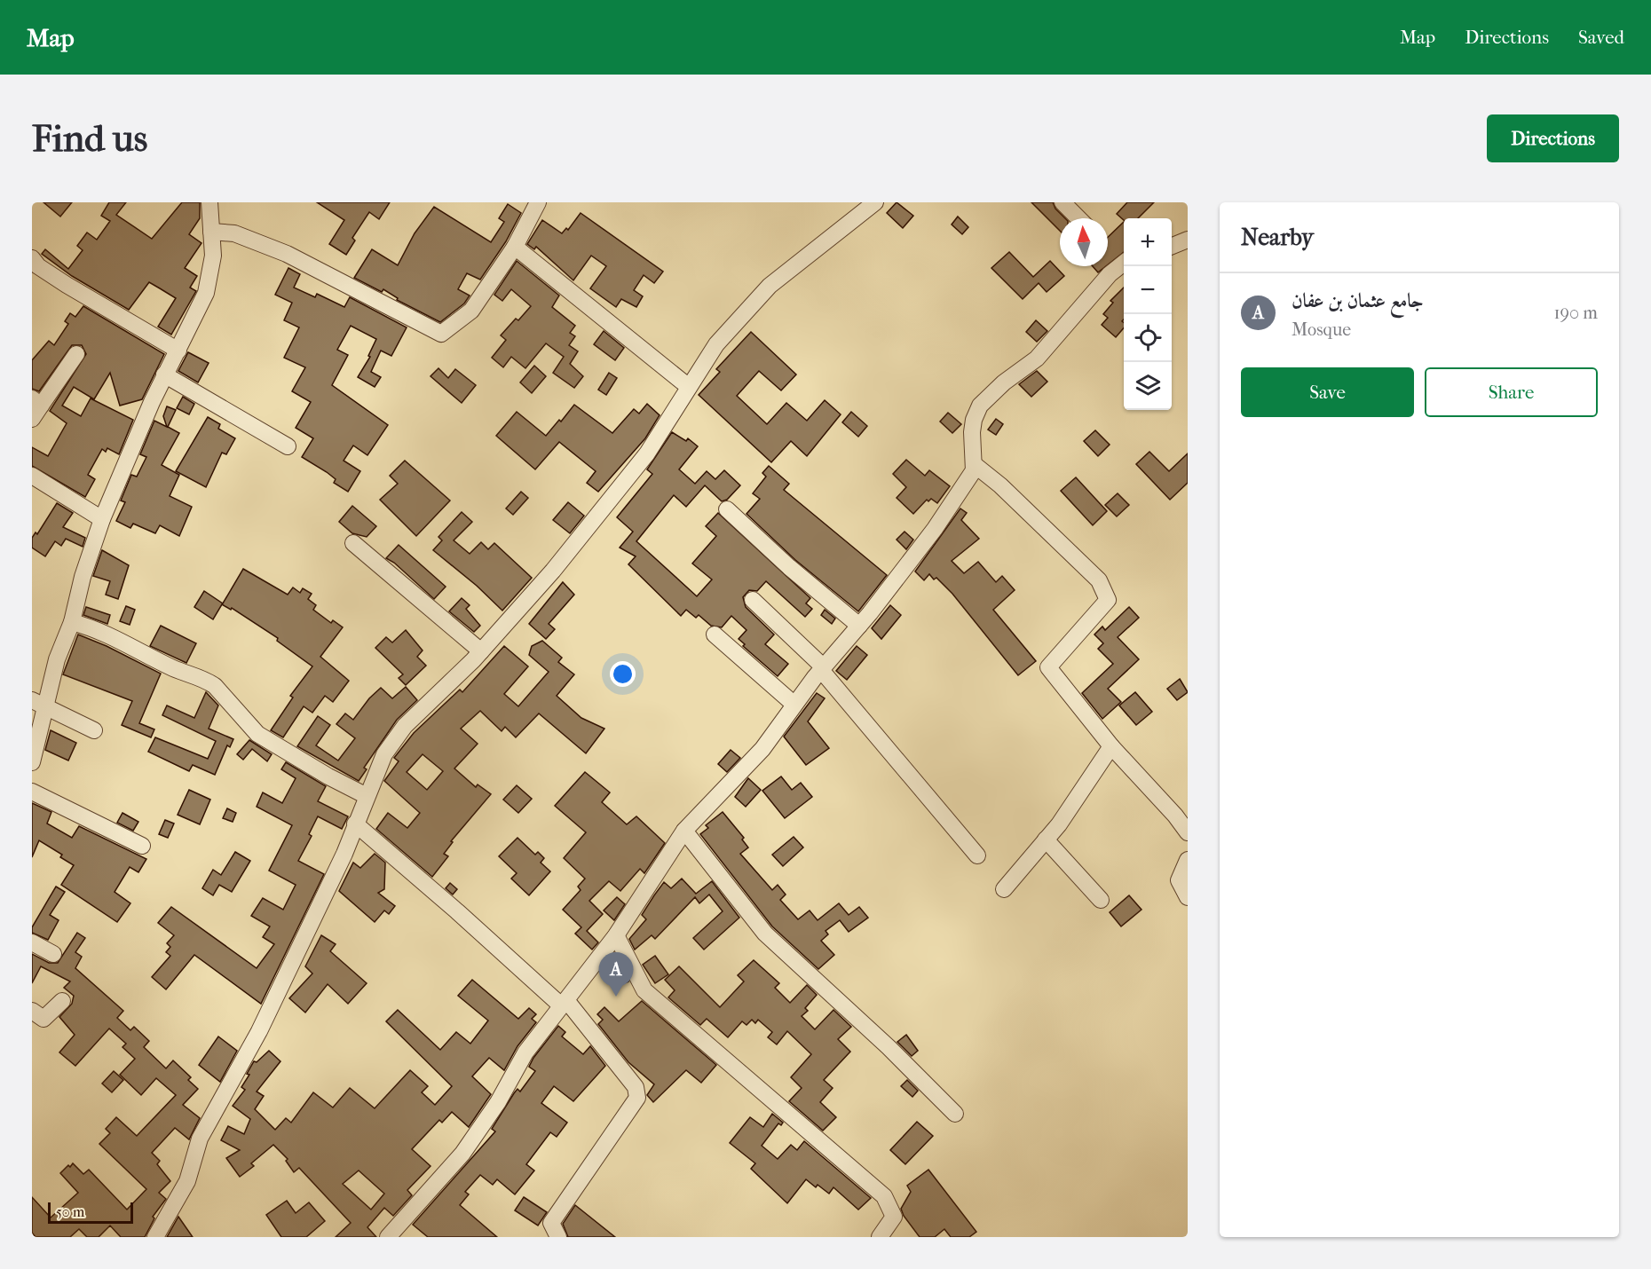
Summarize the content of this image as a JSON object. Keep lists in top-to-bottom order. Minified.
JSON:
{"scale_bar":"50 m","north":"top","page":{"header":"Map","nav":["Map","Directions","Saved"],"buttons":["Directions",["Save","Share"]],"title":"Find us","heading":"Nearby","map_buttons":["+","−"],"list":[{"mark":"A","name":"جامع عثمان بن عفان","note":"Mosque","value":"190 m"}],"pins":"A","scale":"50 m"}}
